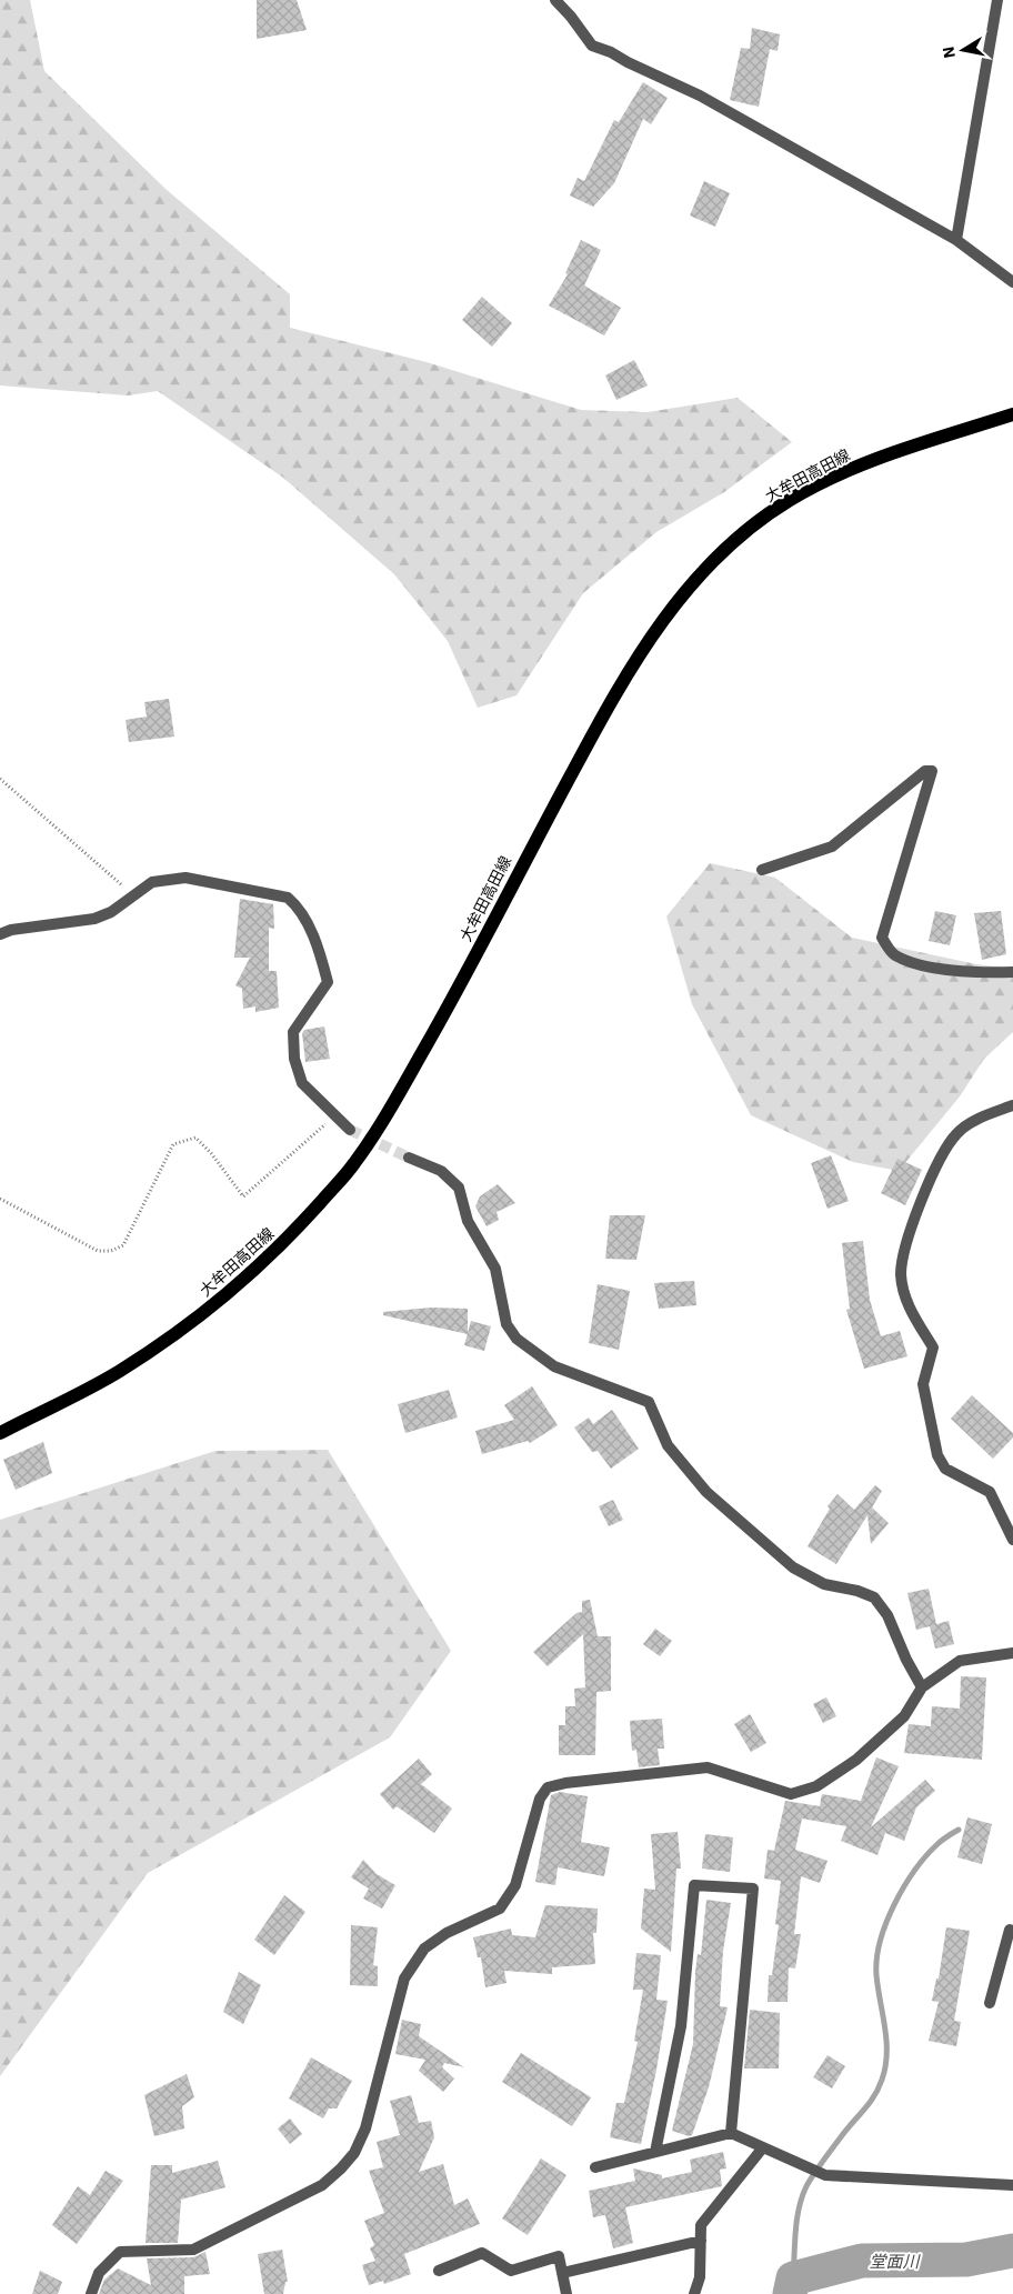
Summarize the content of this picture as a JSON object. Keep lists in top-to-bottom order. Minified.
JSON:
{"streets":{"main road":["大牟田高田線"]},"water":["堂面川"],"north":"left"}
